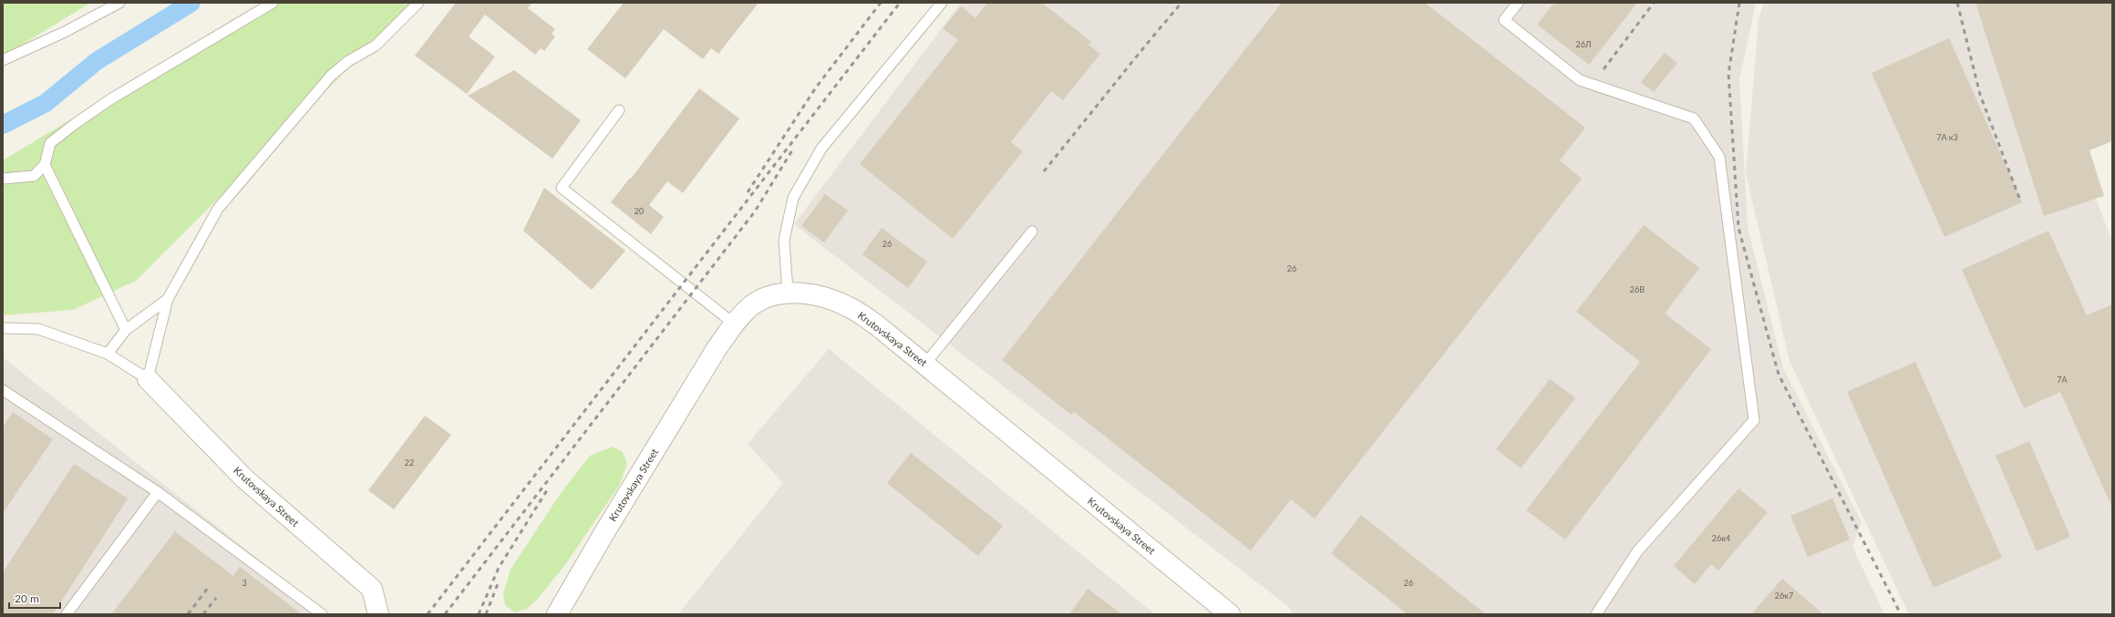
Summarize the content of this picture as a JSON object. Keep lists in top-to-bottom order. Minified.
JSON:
{"streets":{"street":["Krutovskaya Street"]},"house_numbers":["26Л","7А к3","20","26","26","26В","7А","22","26к4","3","26","26к7"],"scale_bar":"20 m"}
